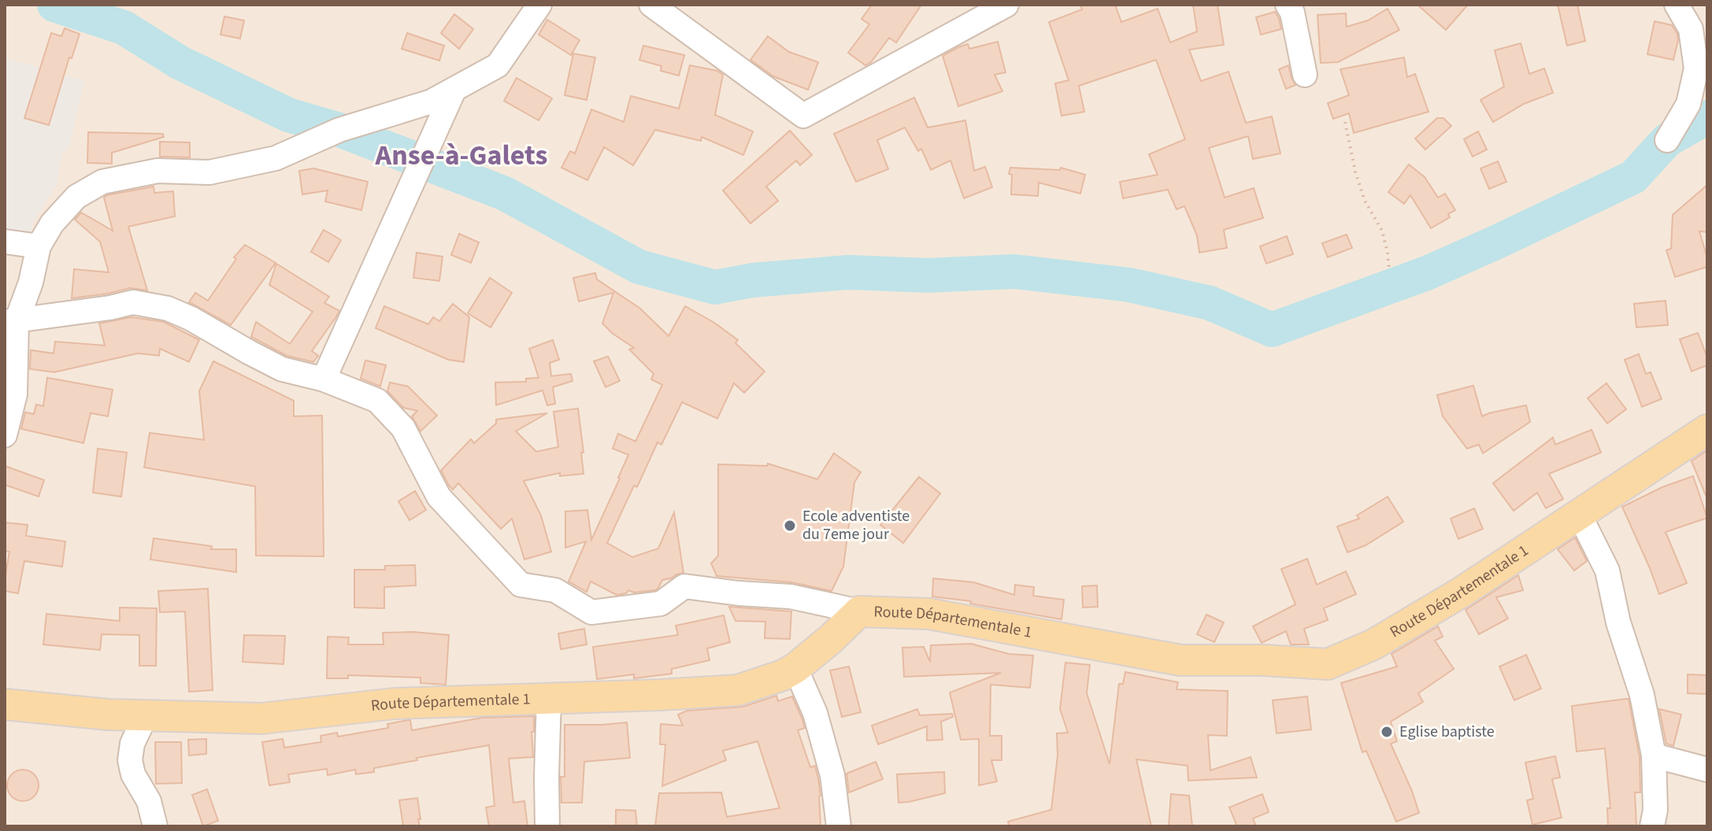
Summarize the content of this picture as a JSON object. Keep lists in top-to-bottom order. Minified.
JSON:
{"streets":{"main road":["Route Départementale 1"]},"districts":["Anse-à-Galets"],"places":["Ecole adventiste du 7eme jour","Eglise baptiste"]}
